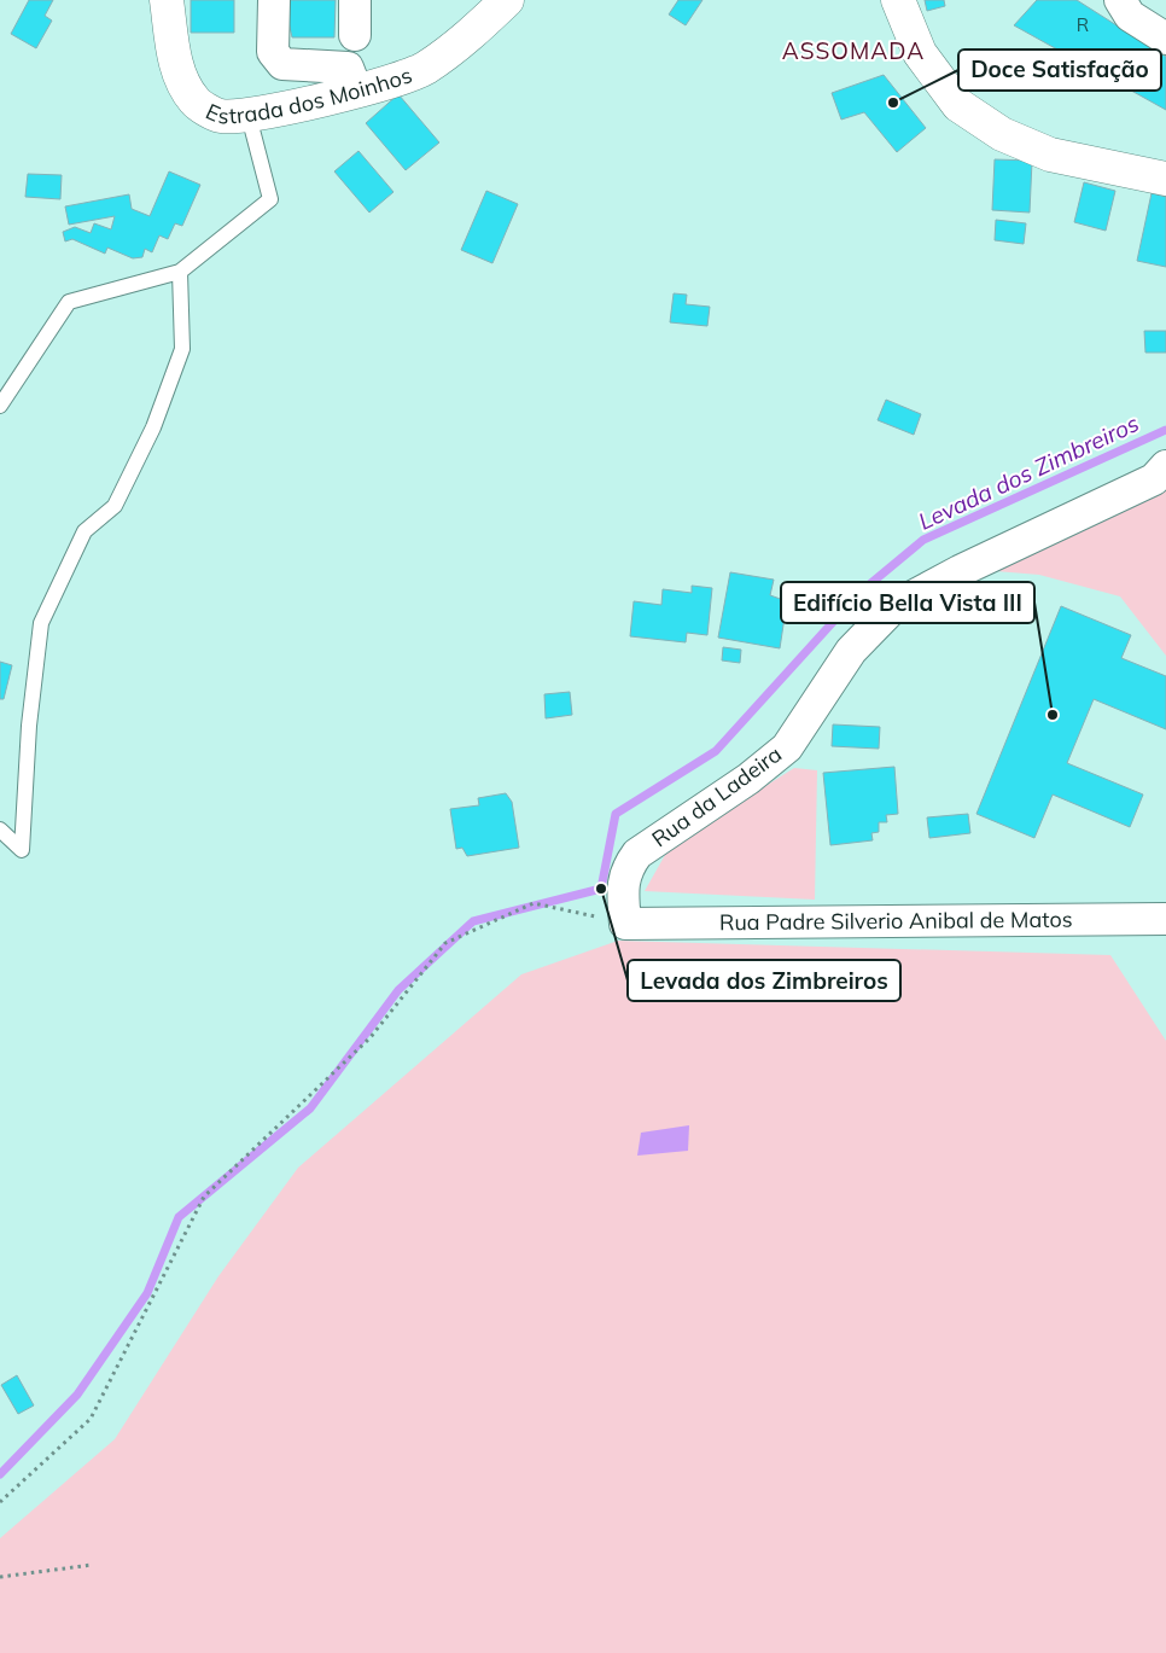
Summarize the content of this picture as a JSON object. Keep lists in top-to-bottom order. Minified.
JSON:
{"streets":{"street":["Estrada dos Moinhos","Rua da Ladeira","Rua Padre Silverio Anibal de Matos"]},"crossings":[["Rua da Ladeira","Rua Padre Silverio Anibal de Matos"]],"districts":["ASSOMADA"],"water":["Levada dos Zimbreiros"],"places":["Doce Satisfação","Edifício Bella Vista III","Levada dos Zimbreiros"],"house_numbers":["R"]}
